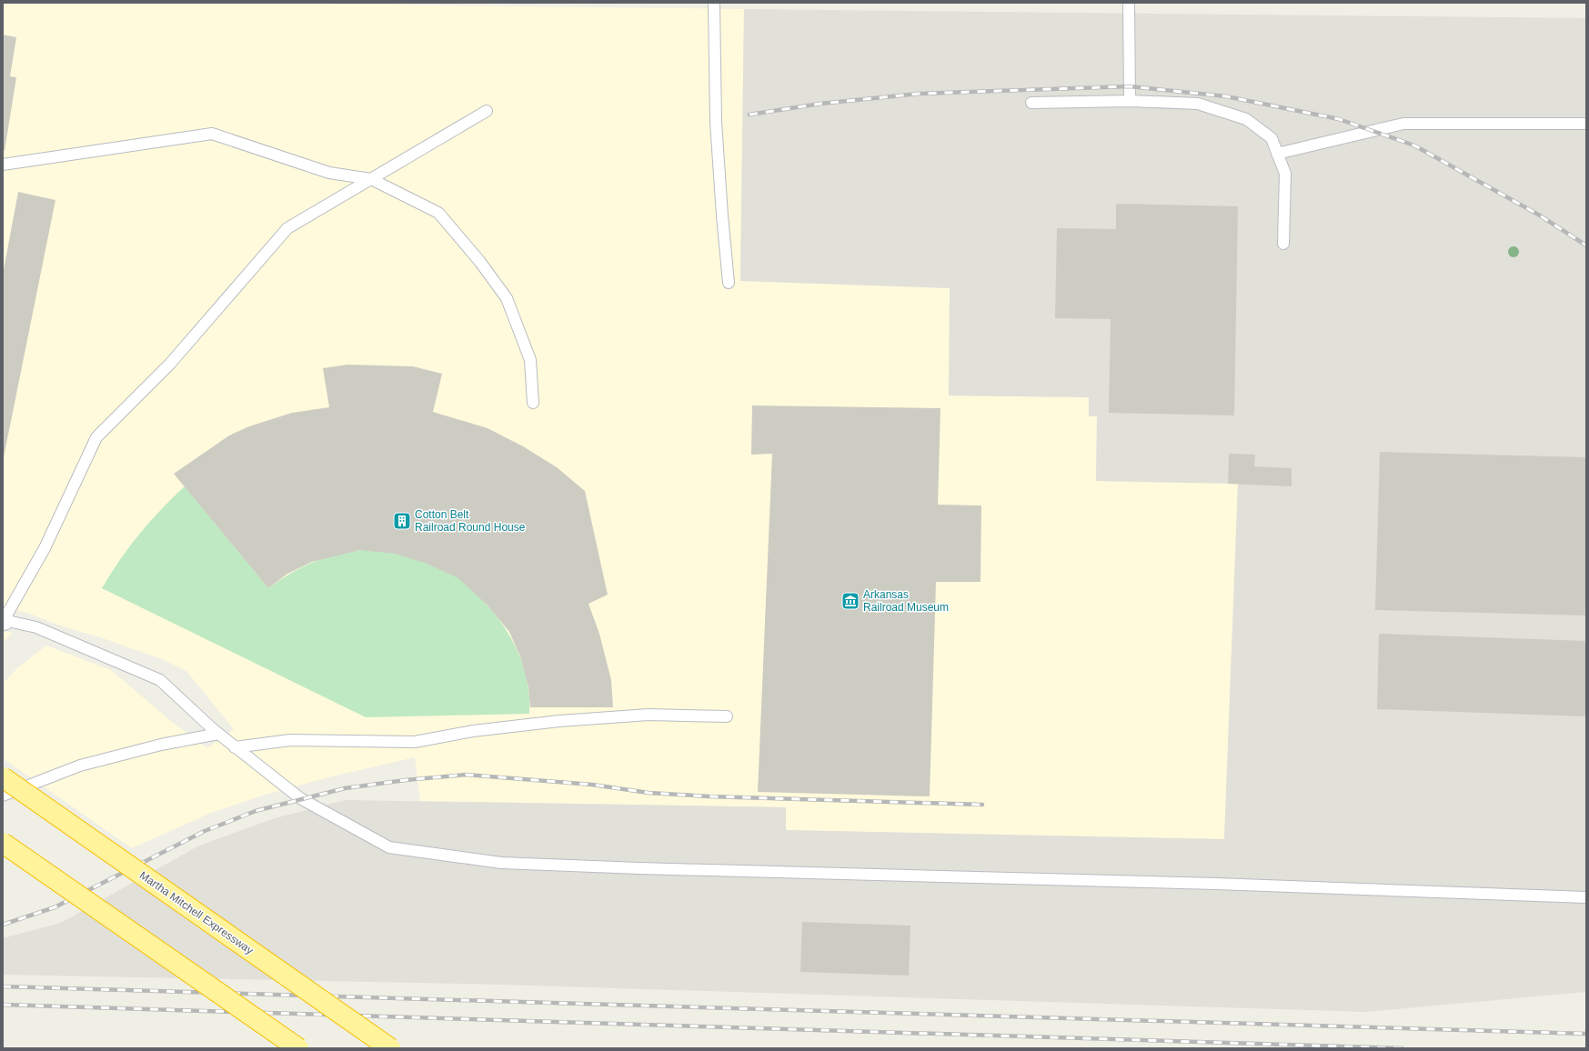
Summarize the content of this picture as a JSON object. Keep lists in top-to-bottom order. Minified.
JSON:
{"streets":{"highway":["Martha Mitchell Expressway"]},"places":{"building":["Cotton Belt Railroad Round House"],"museum":["Arkansas Railroad Museum"]}}
